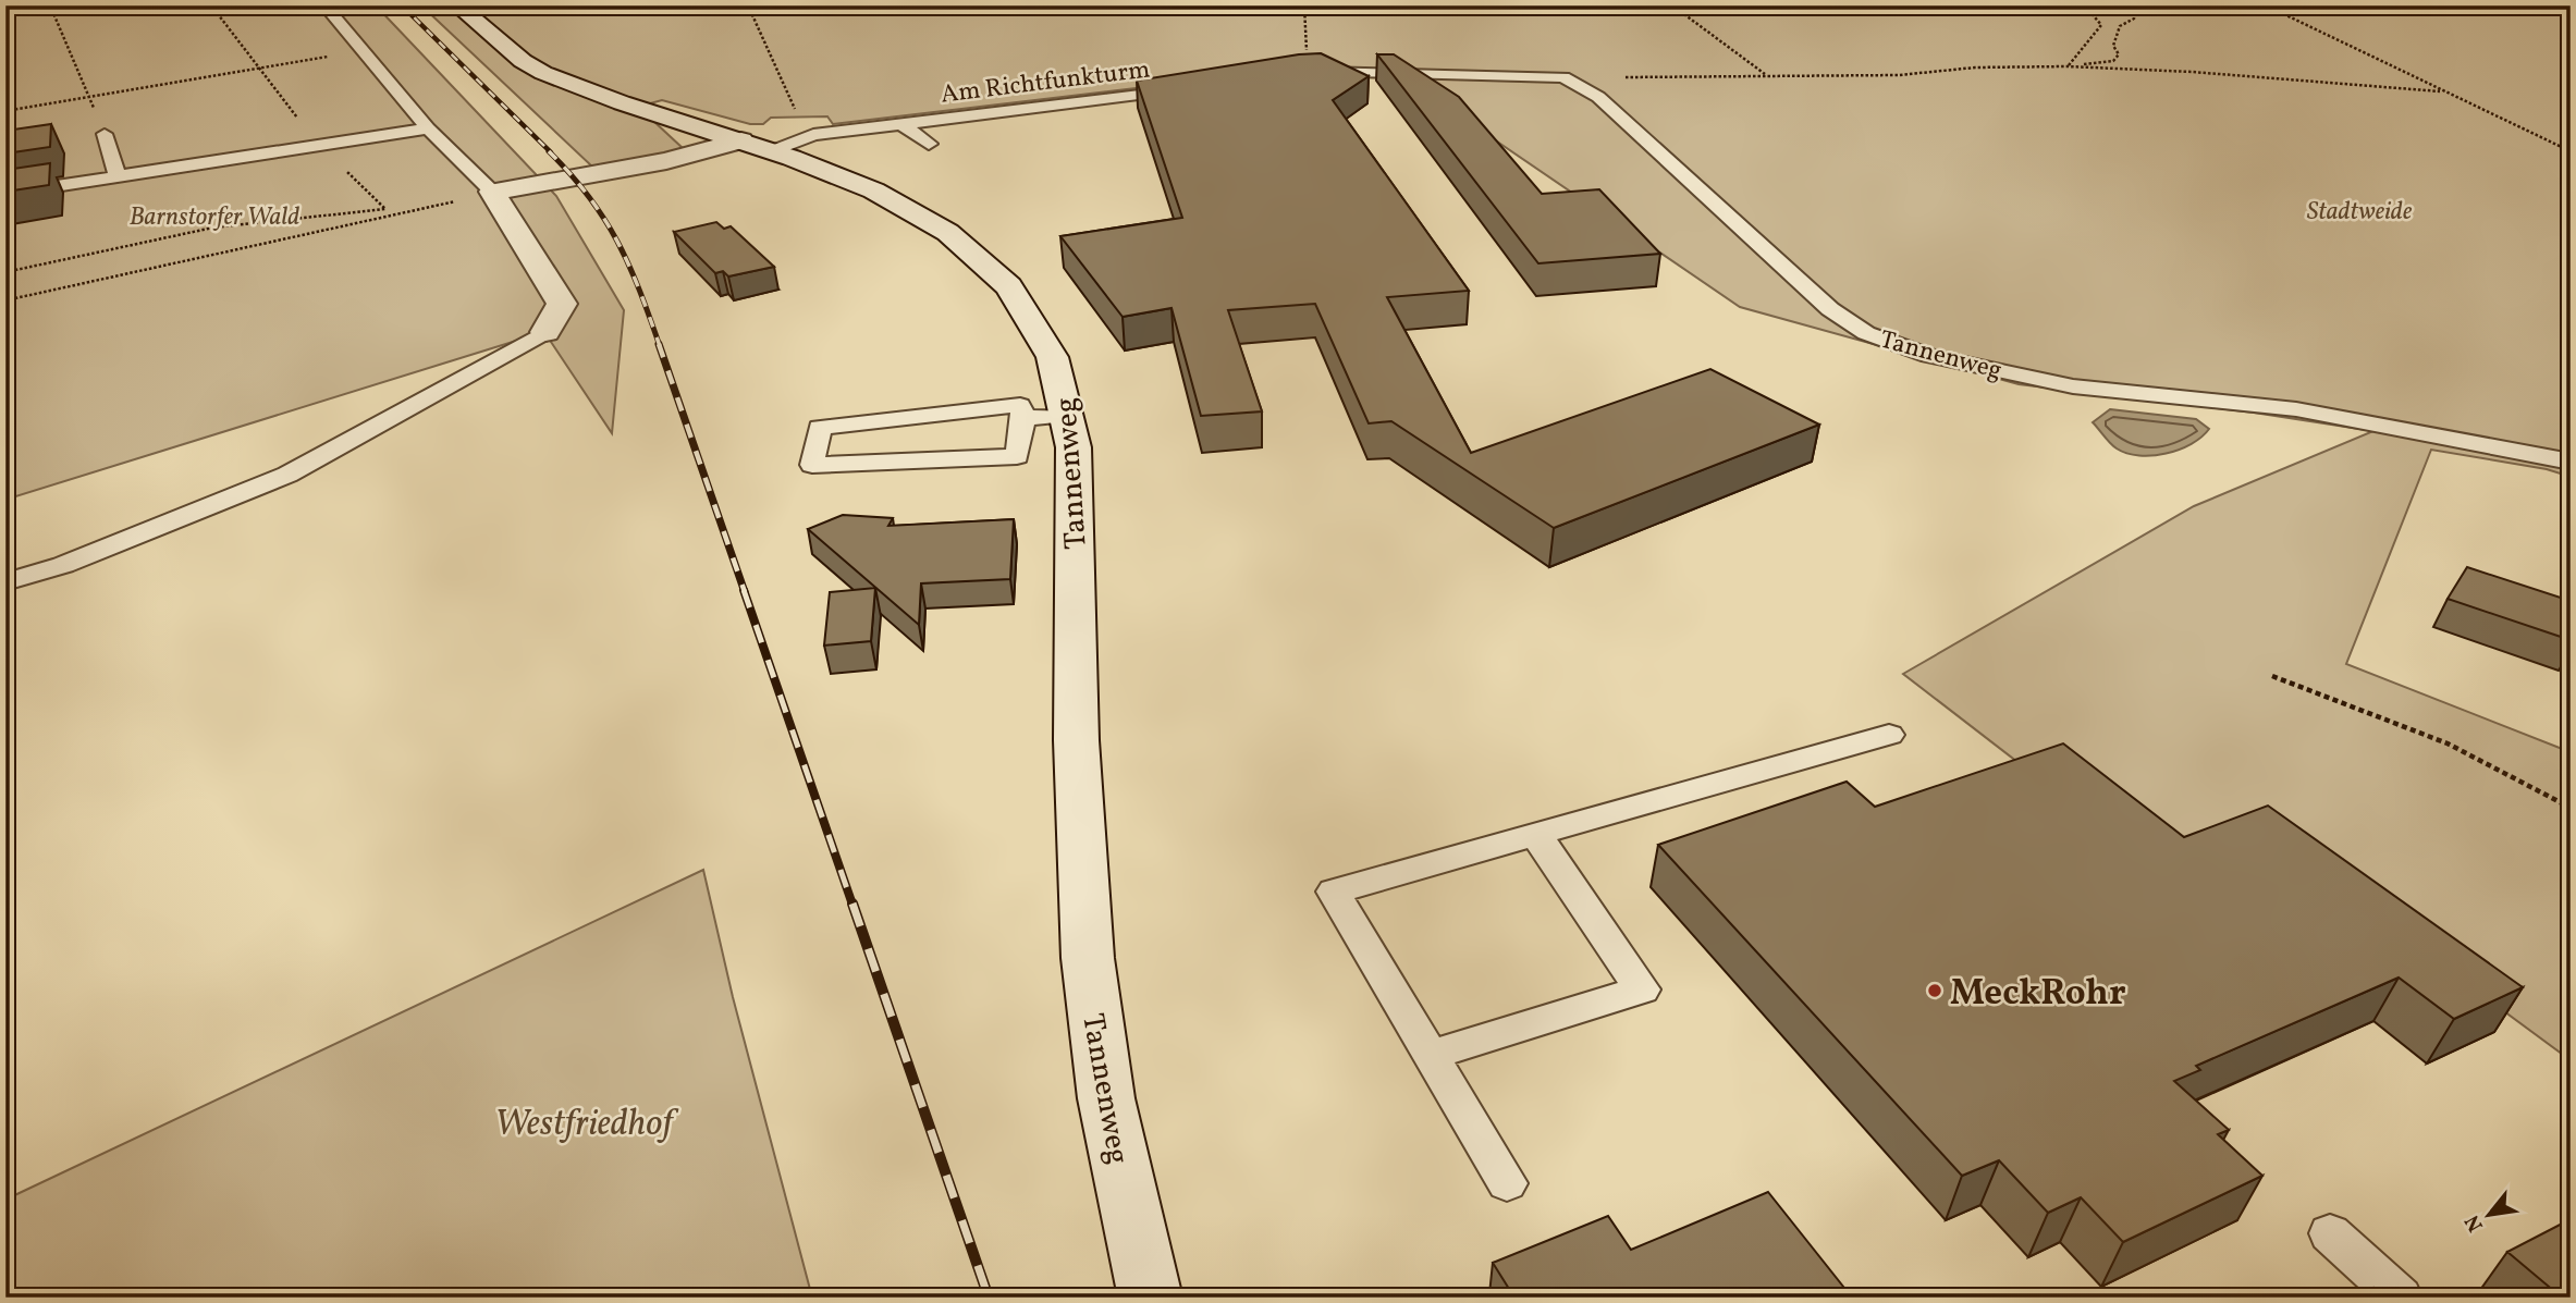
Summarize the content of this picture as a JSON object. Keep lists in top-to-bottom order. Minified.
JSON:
{"streets":{"street":["Tannenweg"],"lane":["Am Richtfunkturm"]},"crossings":[["Am Richtfunkturm","Tannenweg"]],"parks":["Stadtweide","Barnstorfer Wald","Westfriedhof"],"places":["MeckRohr"],"north":"bottom left"}
